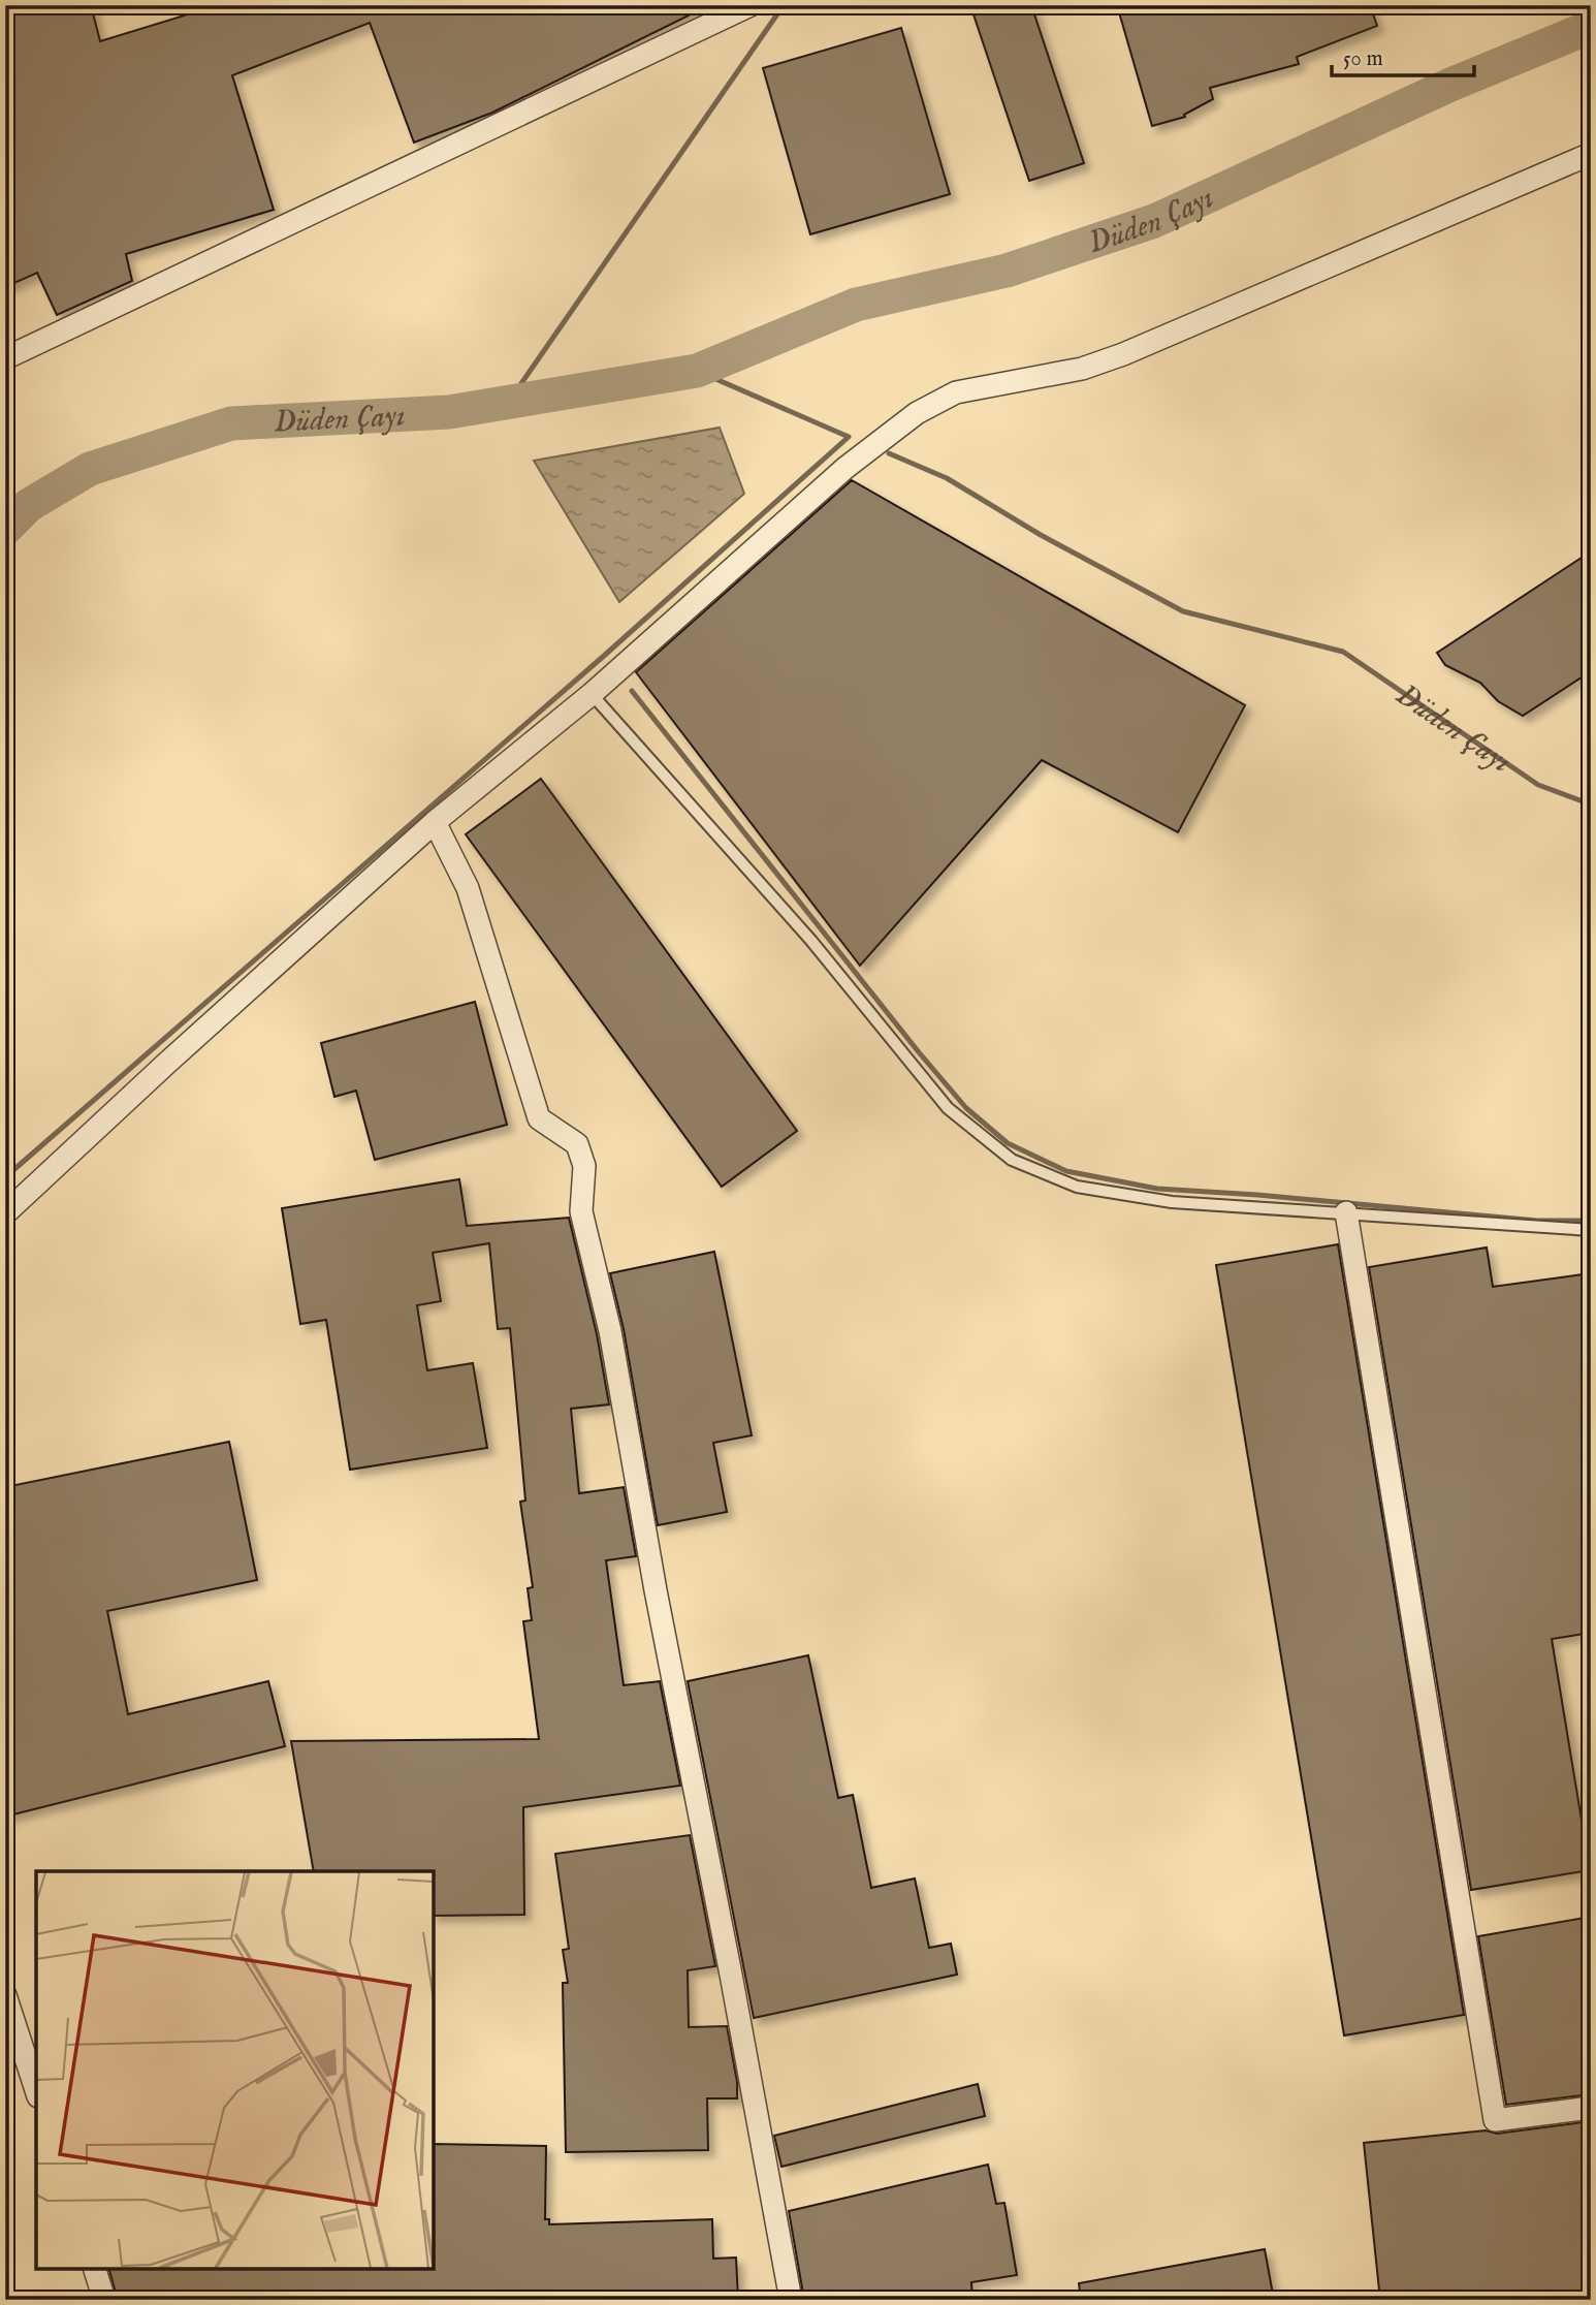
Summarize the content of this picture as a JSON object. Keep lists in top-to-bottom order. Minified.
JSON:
{"water":["Düden Çayı"],"scale_bar":"50 m"}
